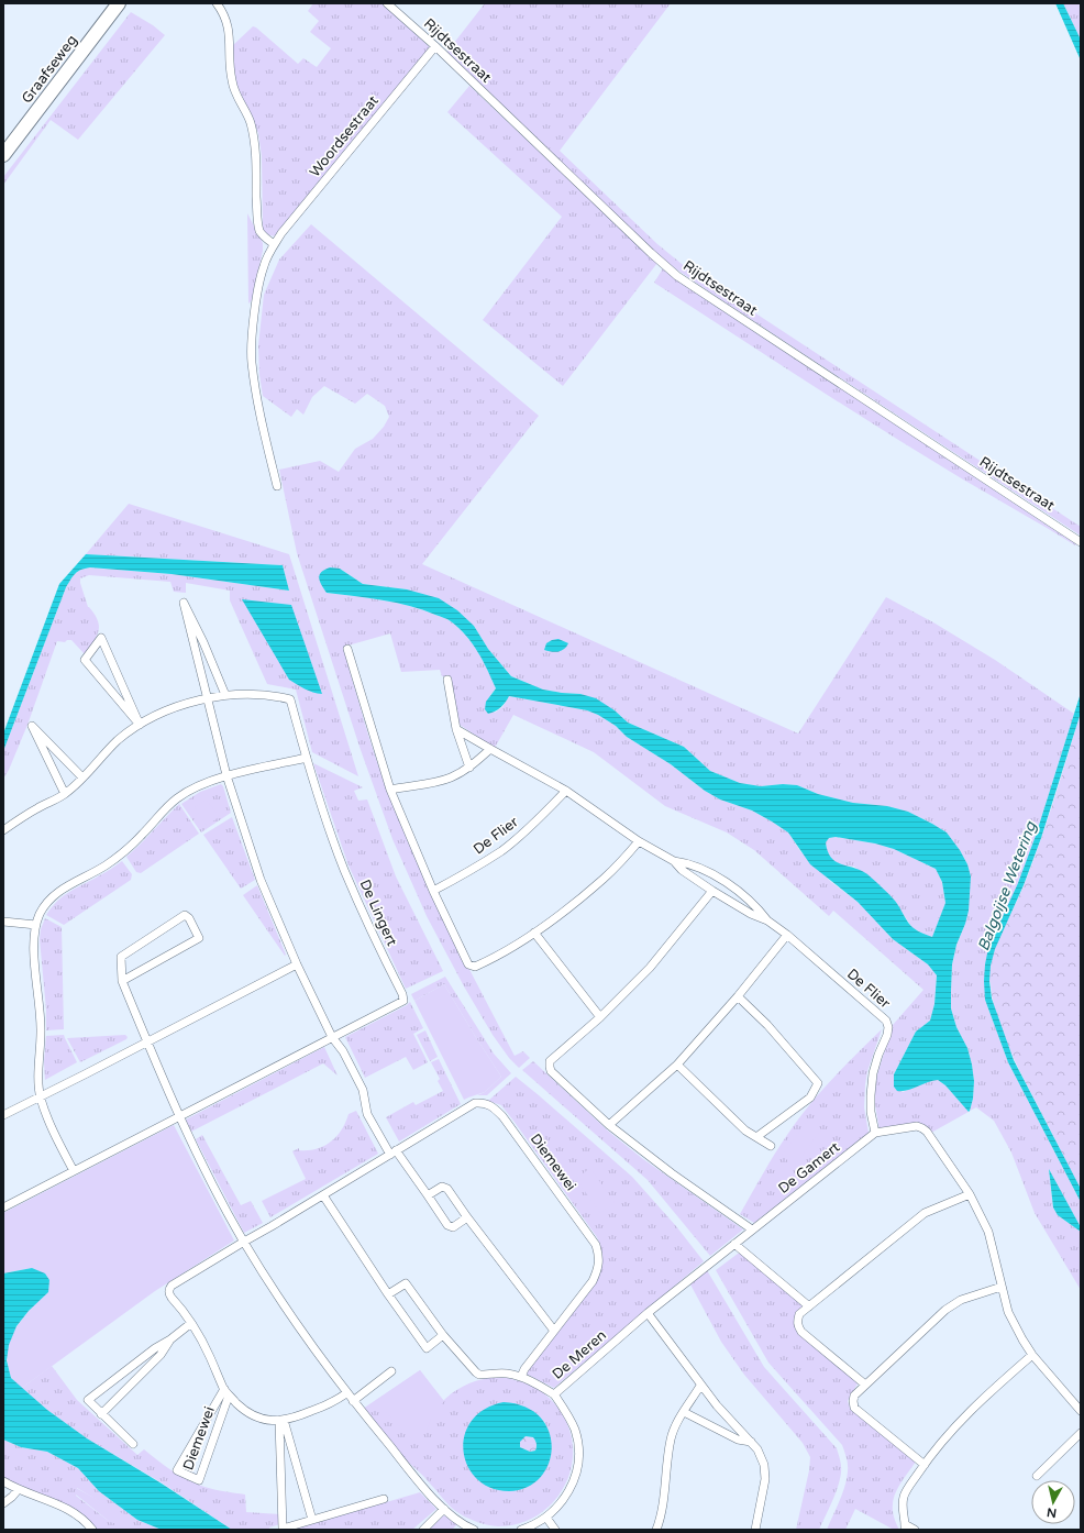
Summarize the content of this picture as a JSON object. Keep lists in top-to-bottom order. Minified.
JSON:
{"streets":{"main road":["Graafseweg"],"street":["Rijdtsestraat","Woordsestraat","De Flier","De Lingert","Diemewei","De Gamert","De Meren"]},"crossings":[["Rijdtsestraat","Woordsestraat"],["De Flier","De Gamert"],["De Gamert","De Meren"]],"water":["Balgoijse Wetering"],"north":"bottom"}
